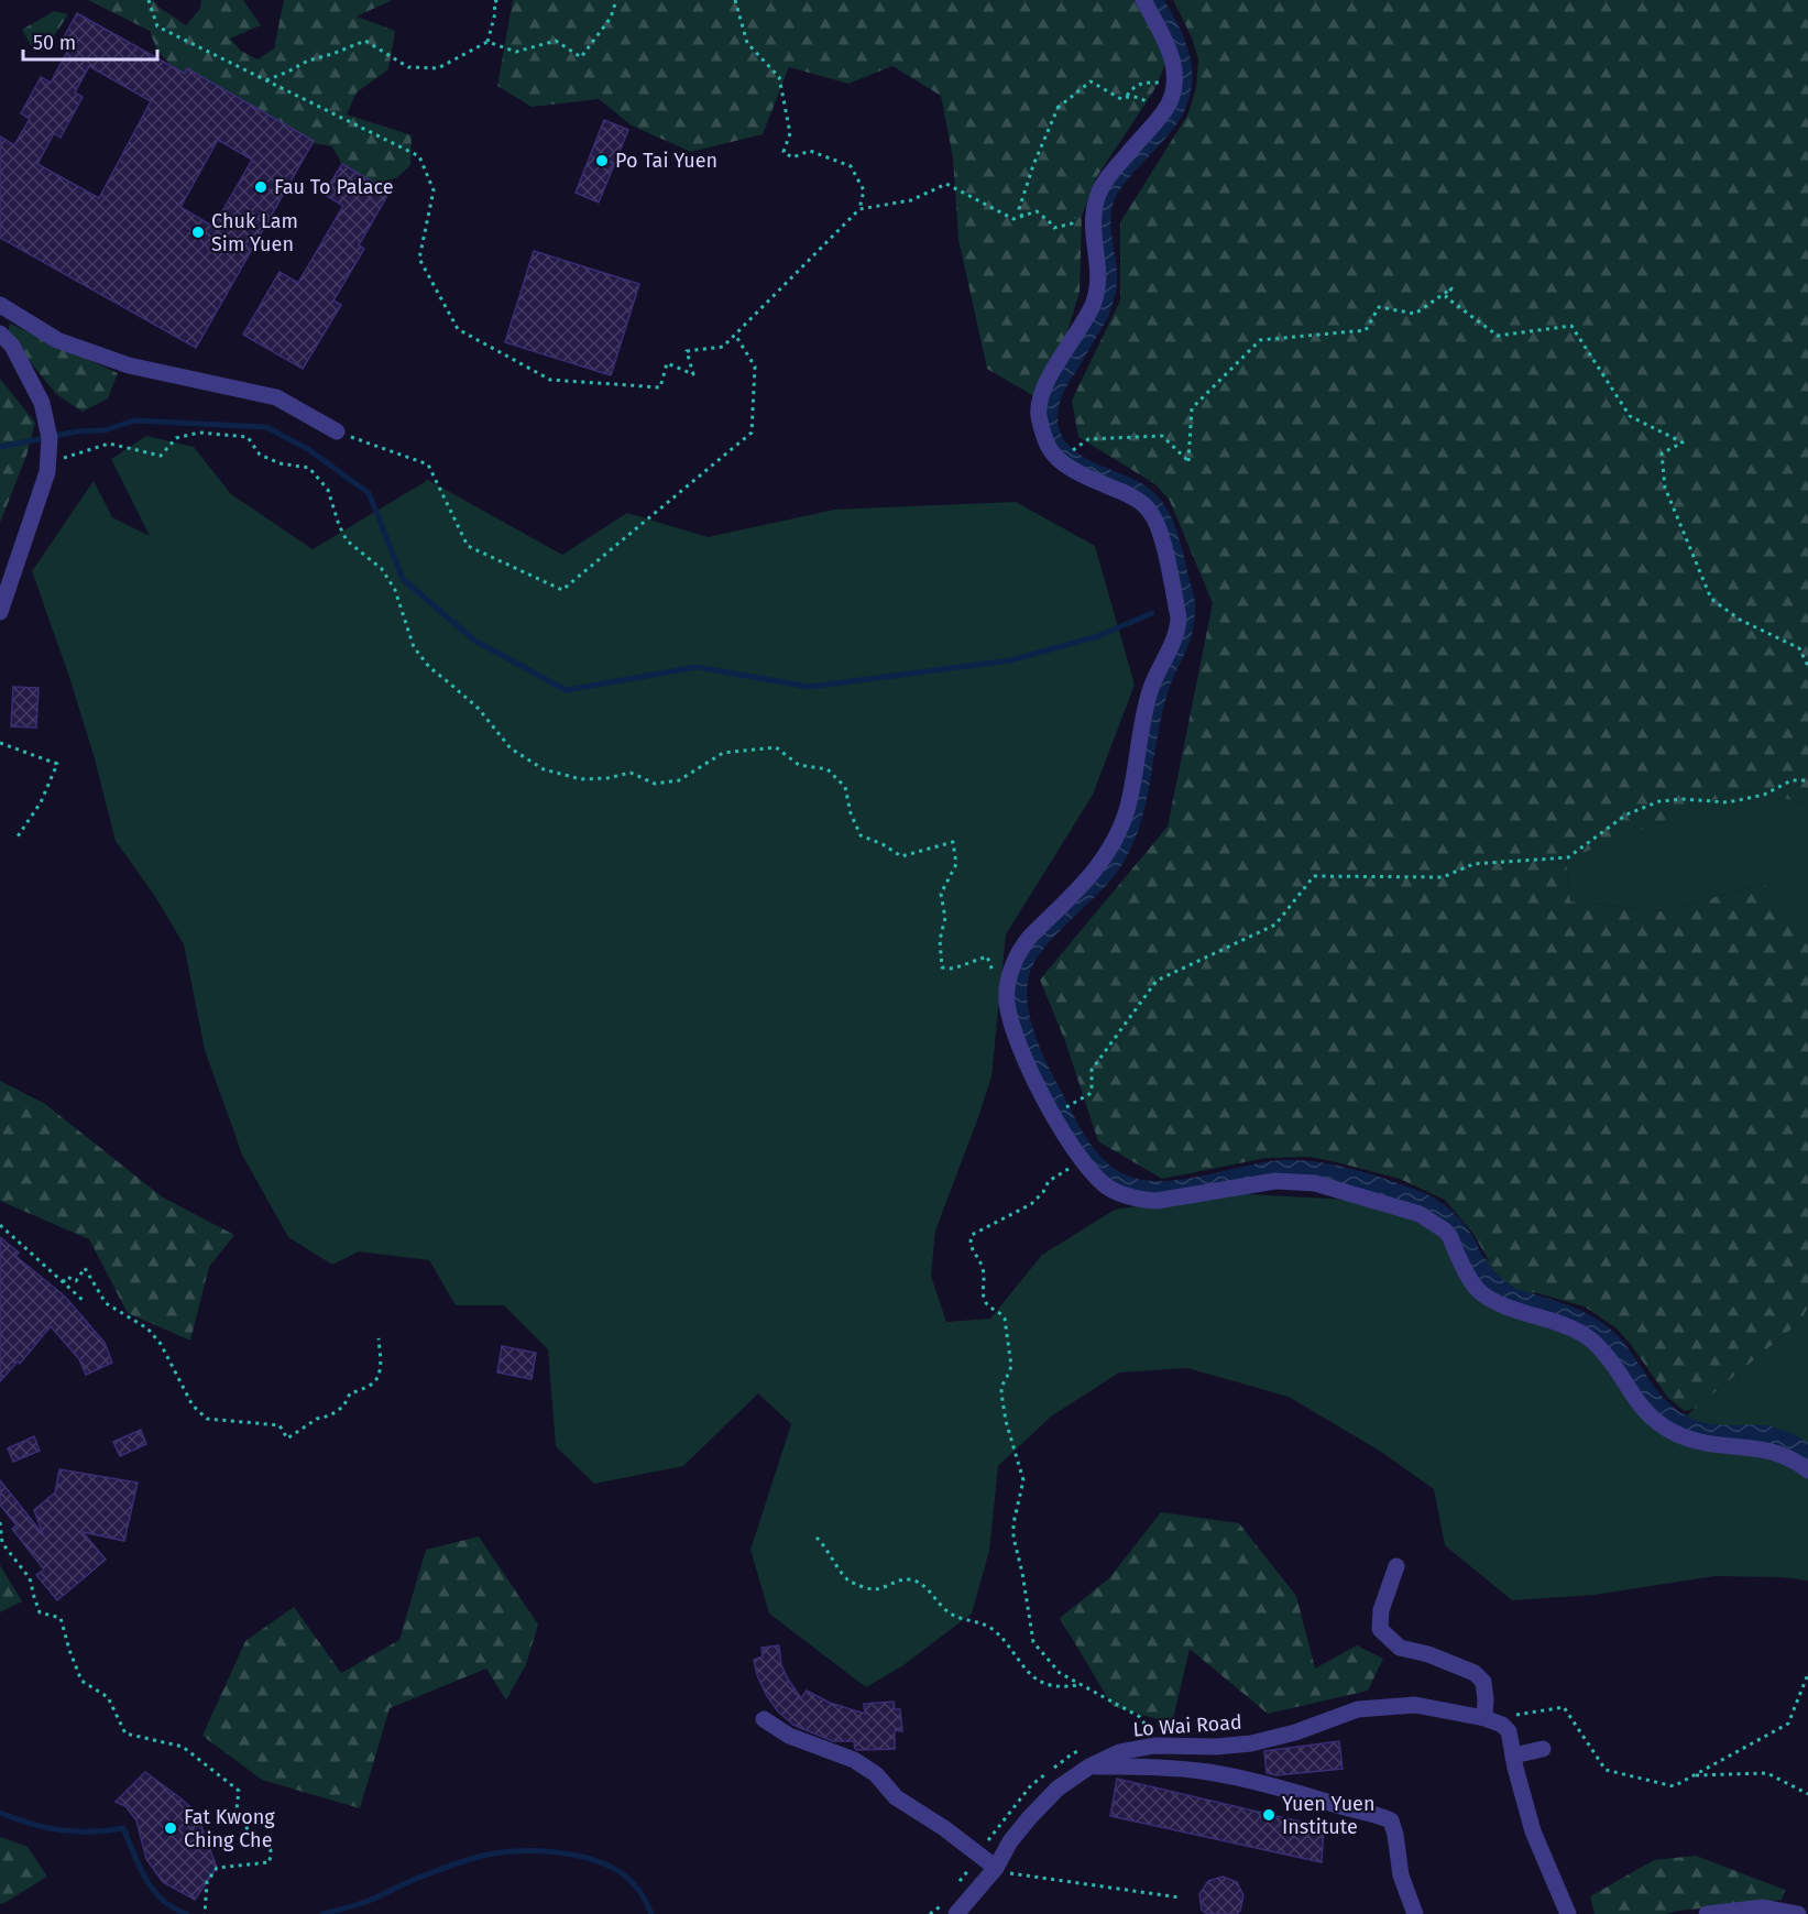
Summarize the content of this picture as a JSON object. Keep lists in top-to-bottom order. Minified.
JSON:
{"streets":{"street":["Lo Wai Road"]},"places":["Po Tai Yuen","Fau To Palace","Chuk Lam Sim Yuen","Yuen Yuen Institute","Fat Kwong Ching Che"],"scale_bar":"50 m"}
